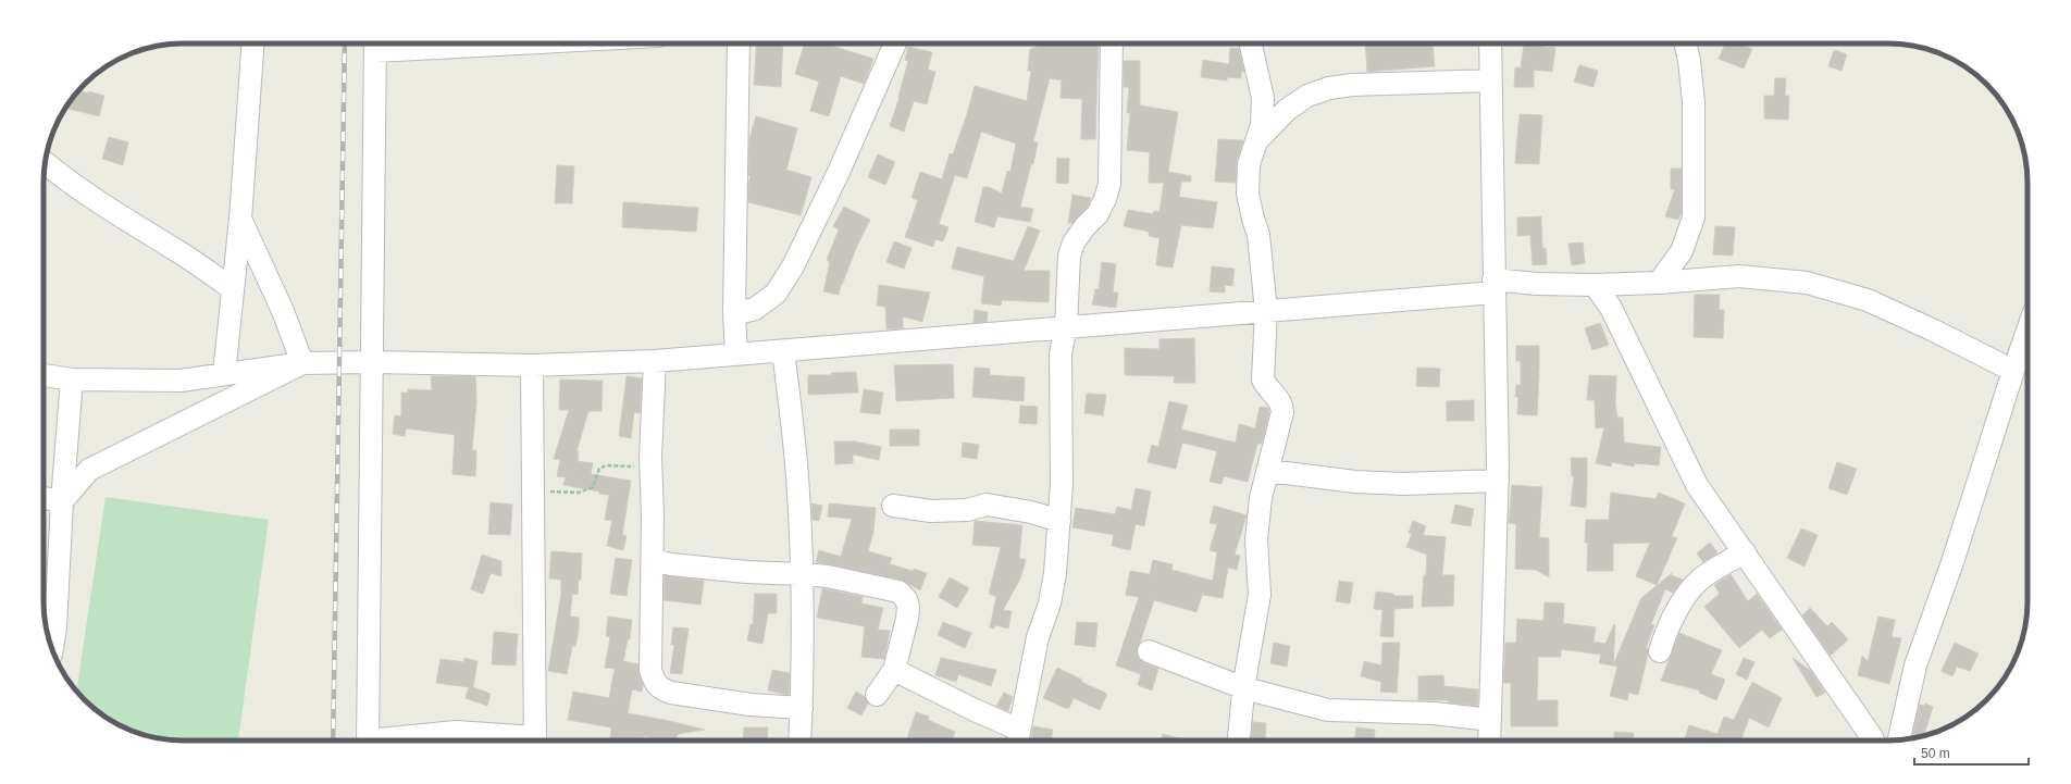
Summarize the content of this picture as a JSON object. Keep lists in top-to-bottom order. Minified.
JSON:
{"scale_bar":"50 m"}
